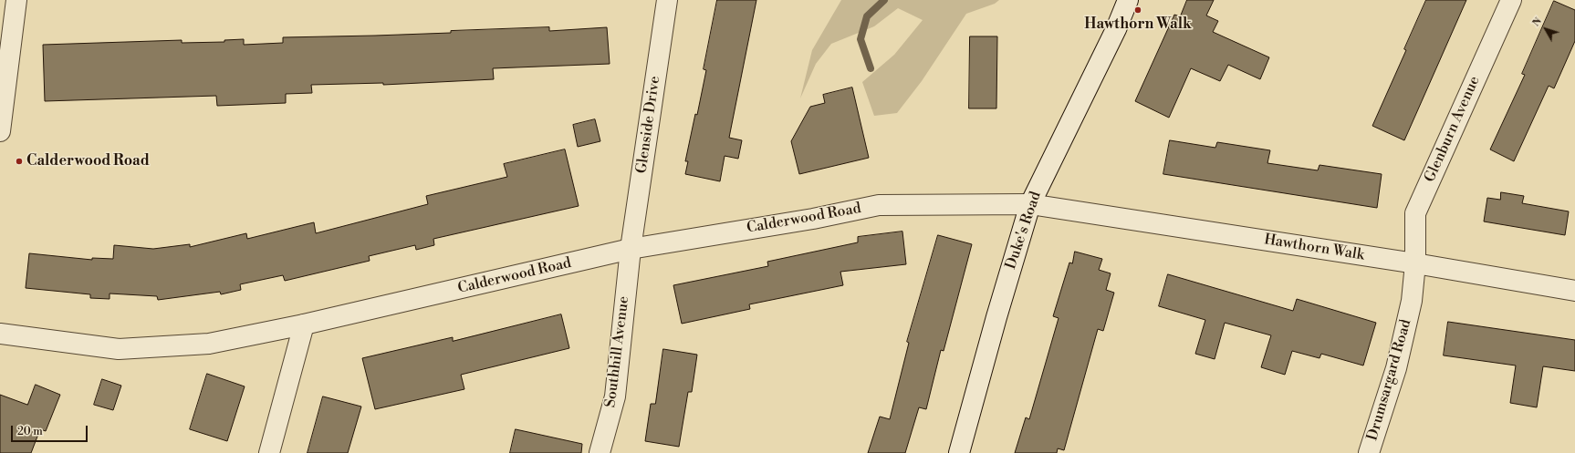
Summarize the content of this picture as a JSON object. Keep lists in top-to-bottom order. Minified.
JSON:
{"streets":{"street":["Glenside Drive","Glenburn Avenue","Calderwood Road","Duke's Road","Hawthorn Walk","Southhill Avenue","Drumsargard Road"]},"crossings":[["Glenside Drive","Calderwood Road"],["Glenside Drive","Southhill Avenue"],["Glenburn Avenue","Hawthorn Walk"],["Glenburn Avenue","Drumsargard Road"],["Calderwood Road","Duke's Road"],["Calderwood Road","Hawthorn Walk"],["Calderwood Road","Southhill Avenue"],["Duke's Road","Hawthorn Walk"],["Hawthorn Walk","Drumsargard Road"]],"places":["Hawthorn Walk","Calderwood Road"],"scale_bar":"20 m","north":"top left"}
